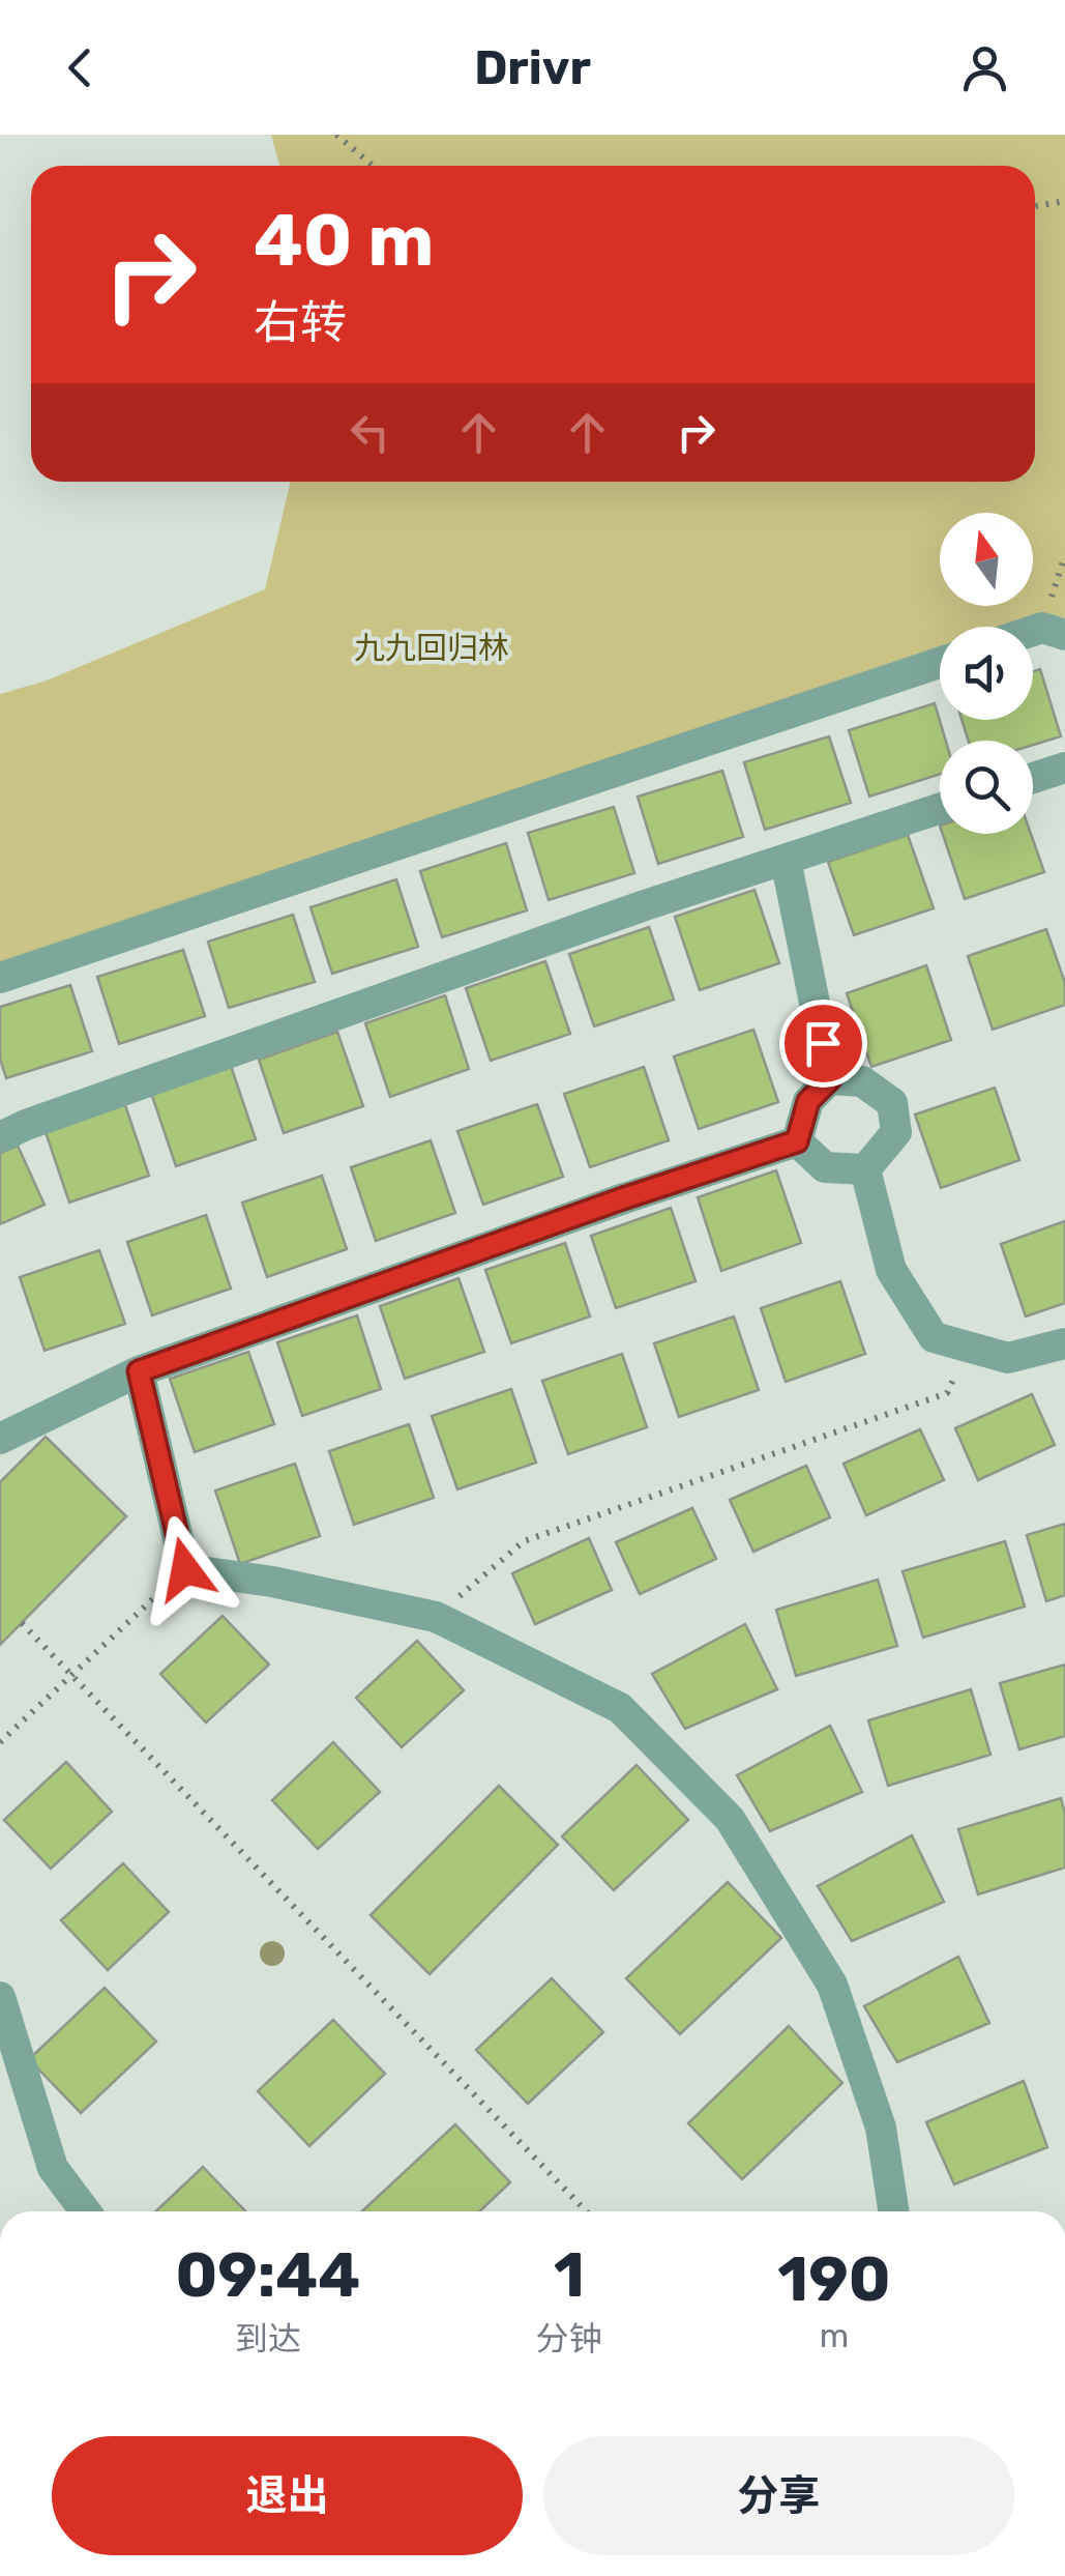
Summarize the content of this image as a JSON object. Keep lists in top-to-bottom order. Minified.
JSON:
{"parks":["九九回归林"],"north":"top","page":{"header":"Drivr","turn":["40 m","右转"],"eta":["09:44","到达","1","分钟","190","m"],"buttons":["退出","分享"]}}
